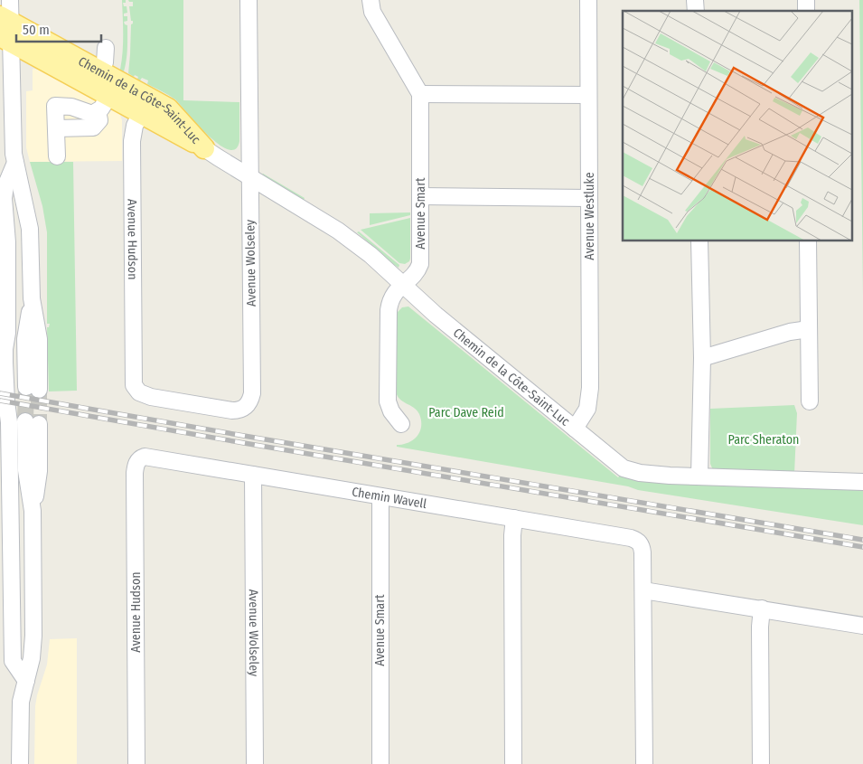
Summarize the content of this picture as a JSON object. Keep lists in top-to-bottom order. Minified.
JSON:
{"streets":{"main road":["Chemin de la Côte-Saint-Luc"],"street":["Avenue Smart","Avenue Westluke","Avenue Hudson","Avenue Wolseley","Chemin Wavell"]},"crossings":[["Chemin de la Côte-Saint-Luc","Avenue Smart"],["Chemin de la Côte-Saint-Luc","Avenue Westluke"],["Chemin de la Côte-Saint-Luc","Avenue Hudson"],["Chemin de la Côte-Saint-Luc","Avenue Wolseley"],["Avenue Smart","Chemin Wavell"],["Avenue Hudson","Avenue Wolseley"],["Avenue Hudson","Chemin Wavell"],["Avenue Wolseley","Chemin Wavell"]],"parks":["Parc Dave Reid","Parc Sheraton"],"scale_bar":"50 m"}
